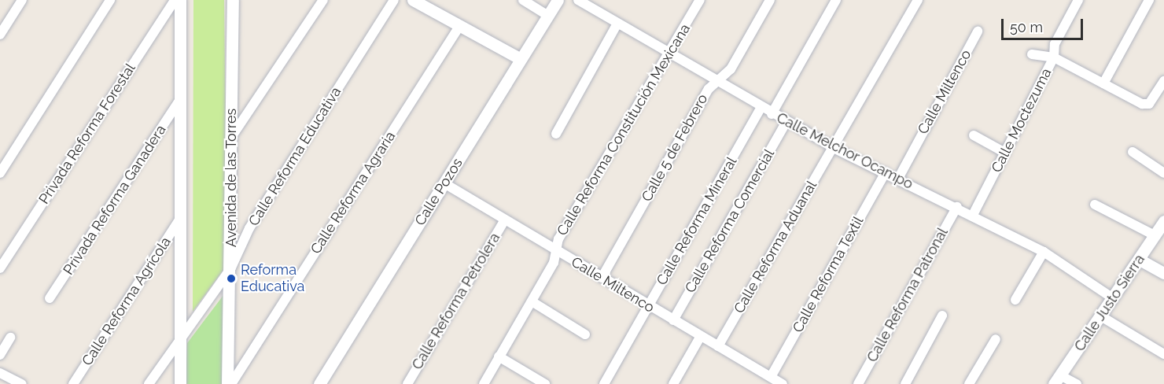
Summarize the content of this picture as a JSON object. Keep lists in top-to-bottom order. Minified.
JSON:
{"streets":{"street":["Calle Miltenco","Calle Moctezuma","Calle Reforma Constitución Mexicana","Privada Reforma Forestal","Calle 5 de Febrero","Calle Melchor Ocampo","Calle Reforma Educativa","Avenida de las Torres","Calle Pozos","Calle Reforma Agraria","Privada Reforma Ganadera","Calle Reforma Mineral","Calle Reforma Comercial","Calle Reforma Aduanal","Calle Reforma Textil","Calle Reforma Patronal","Calle Reforma Agrícola","Calle Reforma Petrolera","Calle Justo Sierra"]},"crossings":[["Calle Miltenco","Calle Reforma Constitución Mexicana"],["Calle Miltenco","Calle 5 de Febrero"],["Calle Miltenco","Calle Melchor Ocampo"],["Calle Miltenco","Calle Pozos"],["Calle Miltenco","Calle Reforma Mineral"],["Calle Miltenco","Calle Reforma Comercial"],["Calle Miltenco","Calle Reforma Aduanal"],["Calle Miltenco","Calle Reforma Textil"],["Calle Miltenco","Calle Reforma Petrolera"],["Calle Moctezuma","Calle Melchor Ocampo"],["Calle Reforma Constitución Mexicana","Calle Melchor Ocampo"],["Calle 5 de Febrero","Calle Melchor Ocampo"],["Calle Melchor Ocampo","Calle Reforma Mineral"],["Calle Melchor Ocampo","Calle Reforma Comercial"],["Calle Melchor Ocampo","Calle Reforma Aduanal"],["Calle Melchor Ocampo","Calle Reforma Textil"],["Calle Melchor Ocampo","Calle Reforma Patronal"],["Calle Melchor Ocampo","Calle Justo Sierra"],["Calle Reforma Educativa","Avenida de las Torres"],["Avenida de las Torres","Calle Reforma Agraria"]],"places":["Reforma Educativa"],"scale_bar":"50 m"}
